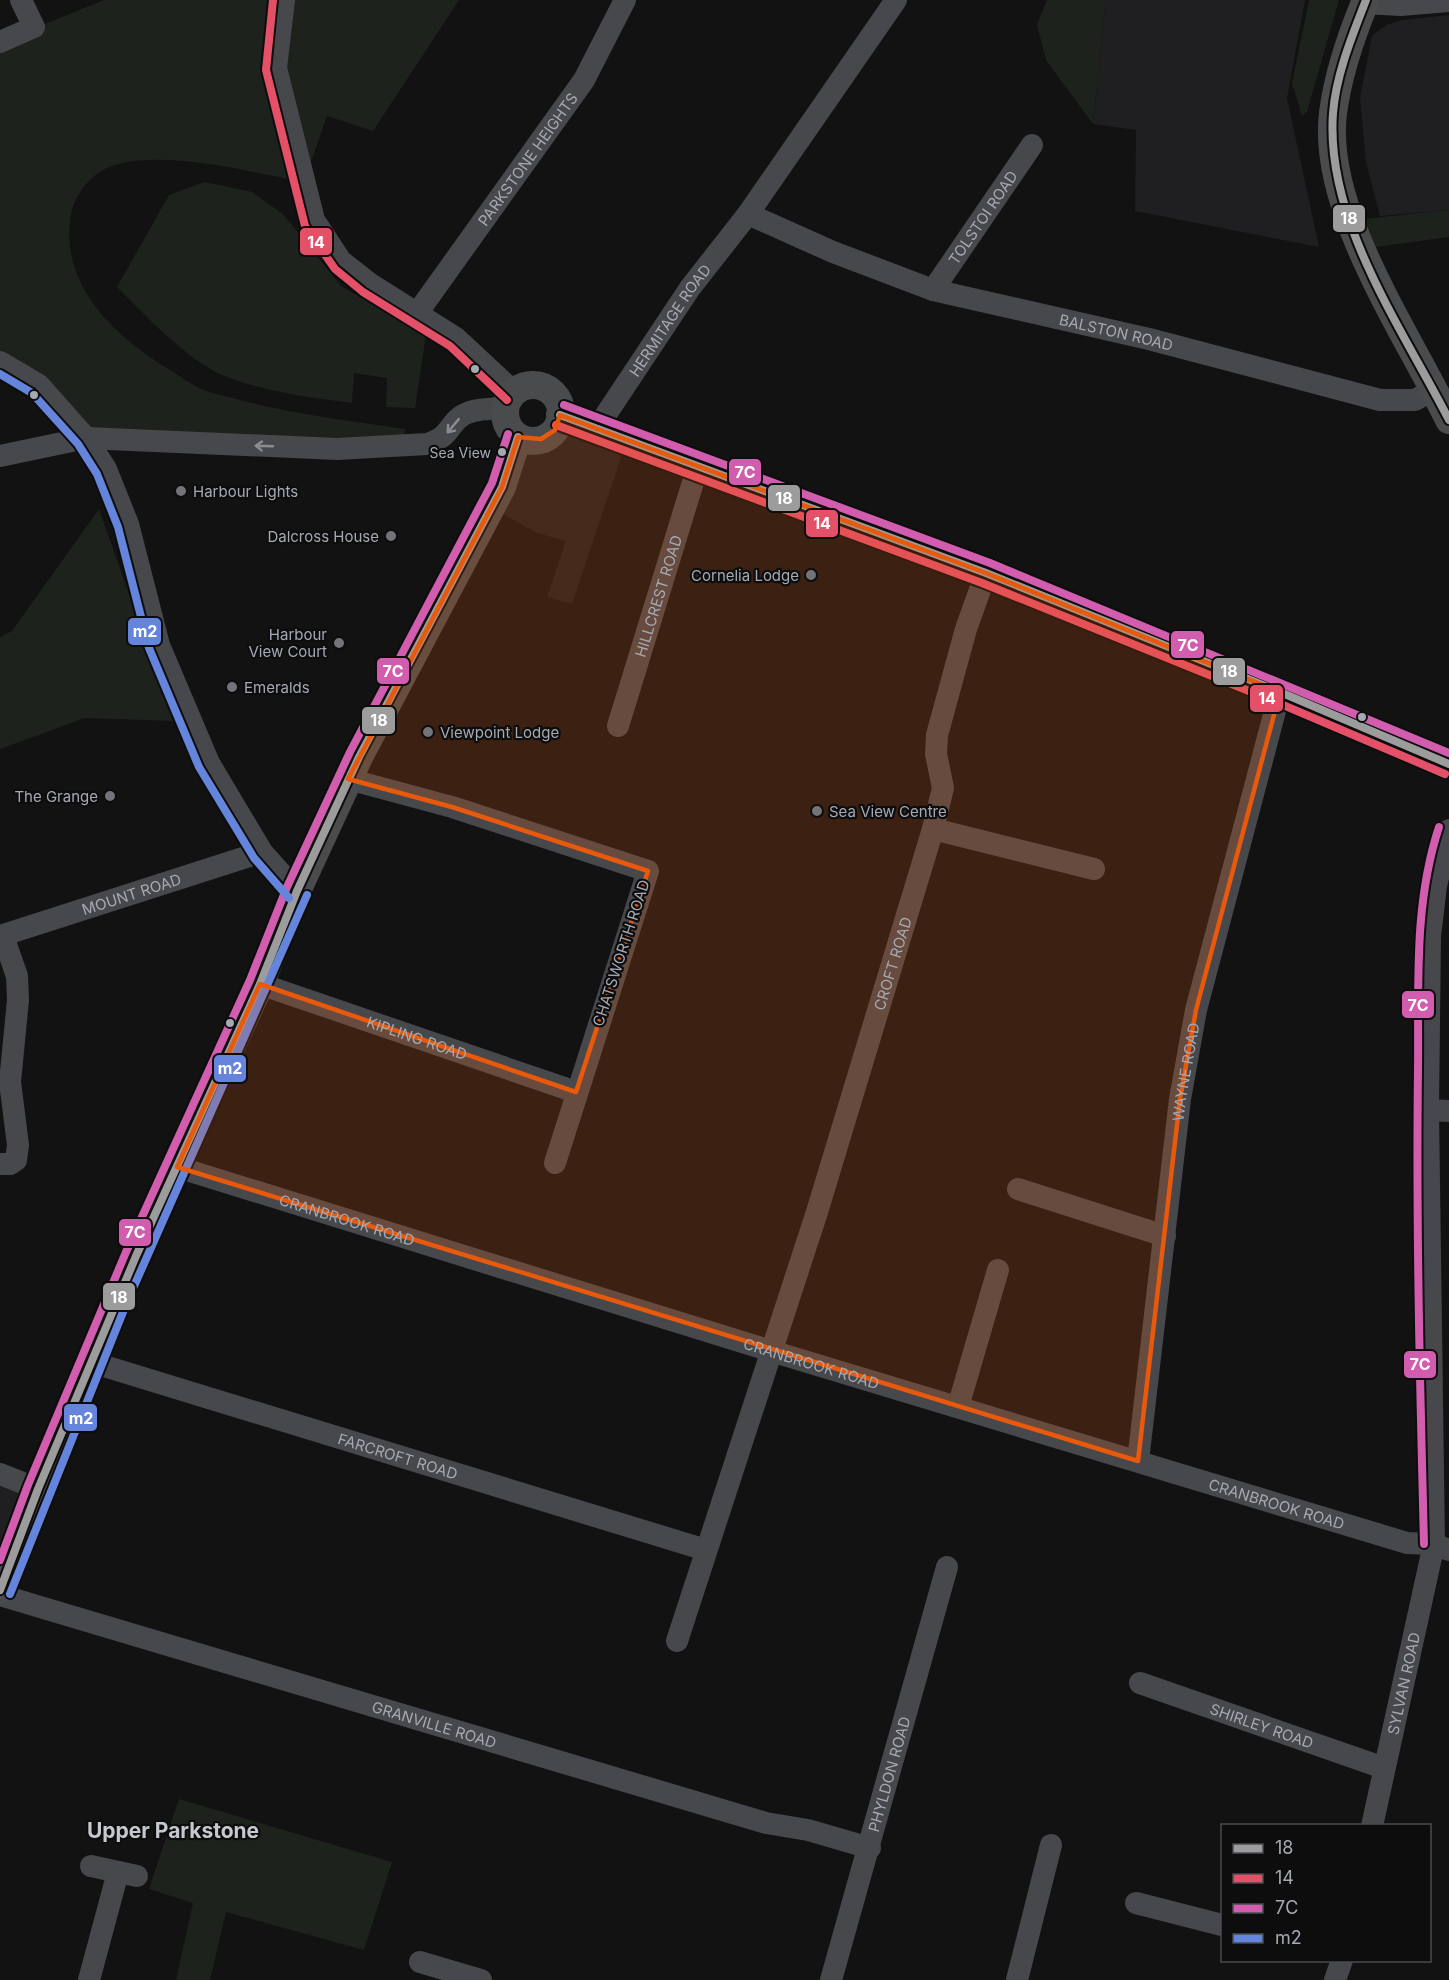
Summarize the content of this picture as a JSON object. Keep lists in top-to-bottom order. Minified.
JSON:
{"streets":{"street":["PARKSTONE HEIGHTS","TOLSTOI ROAD","HERMITAGE ROAD","BALSTON ROAD","HILLCREST ROAD","MOUNT ROAD","CHATSWORTH ROAD","CROFT ROAD","KIPLING ROAD","WAYNE ROAD","CRANBROOK ROAD","FARCROFT ROAD","SYLVAN ROAD","GRANVILLE ROAD","SHIRLEY ROAD","PHYLDON ROAD"]},"crossings":[["TOLSTOI ROAD","BALSTON ROAD"],["HERMITAGE ROAD","BALSTON ROAD"],["CHATSWORTH ROAD","KIPLING ROAD"],["CROFT ROAD","CRANBROOK ROAD"],["WAYNE ROAD","CRANBROOK ROAD"],["CRANBROOK ROAD","SYLVAN ROAD"],["SYLVAN ROAD","SHIRLEY ROAD"],["GRANVILLE ROAD","PHYLDON ROAD"]],"districts":["Upper Parkstone"],"places":["Sea View","Harbour Lights","Dalcross House","Cornelia Lodge","Harbour View Court","Emeralds","Viewpoint Lodge","The Grange","Sea View Centre"],"lines":["transit line 18","transit line 14","transit line m2","transit line 7C"],"legend":["18","14","7C","m2"]}
